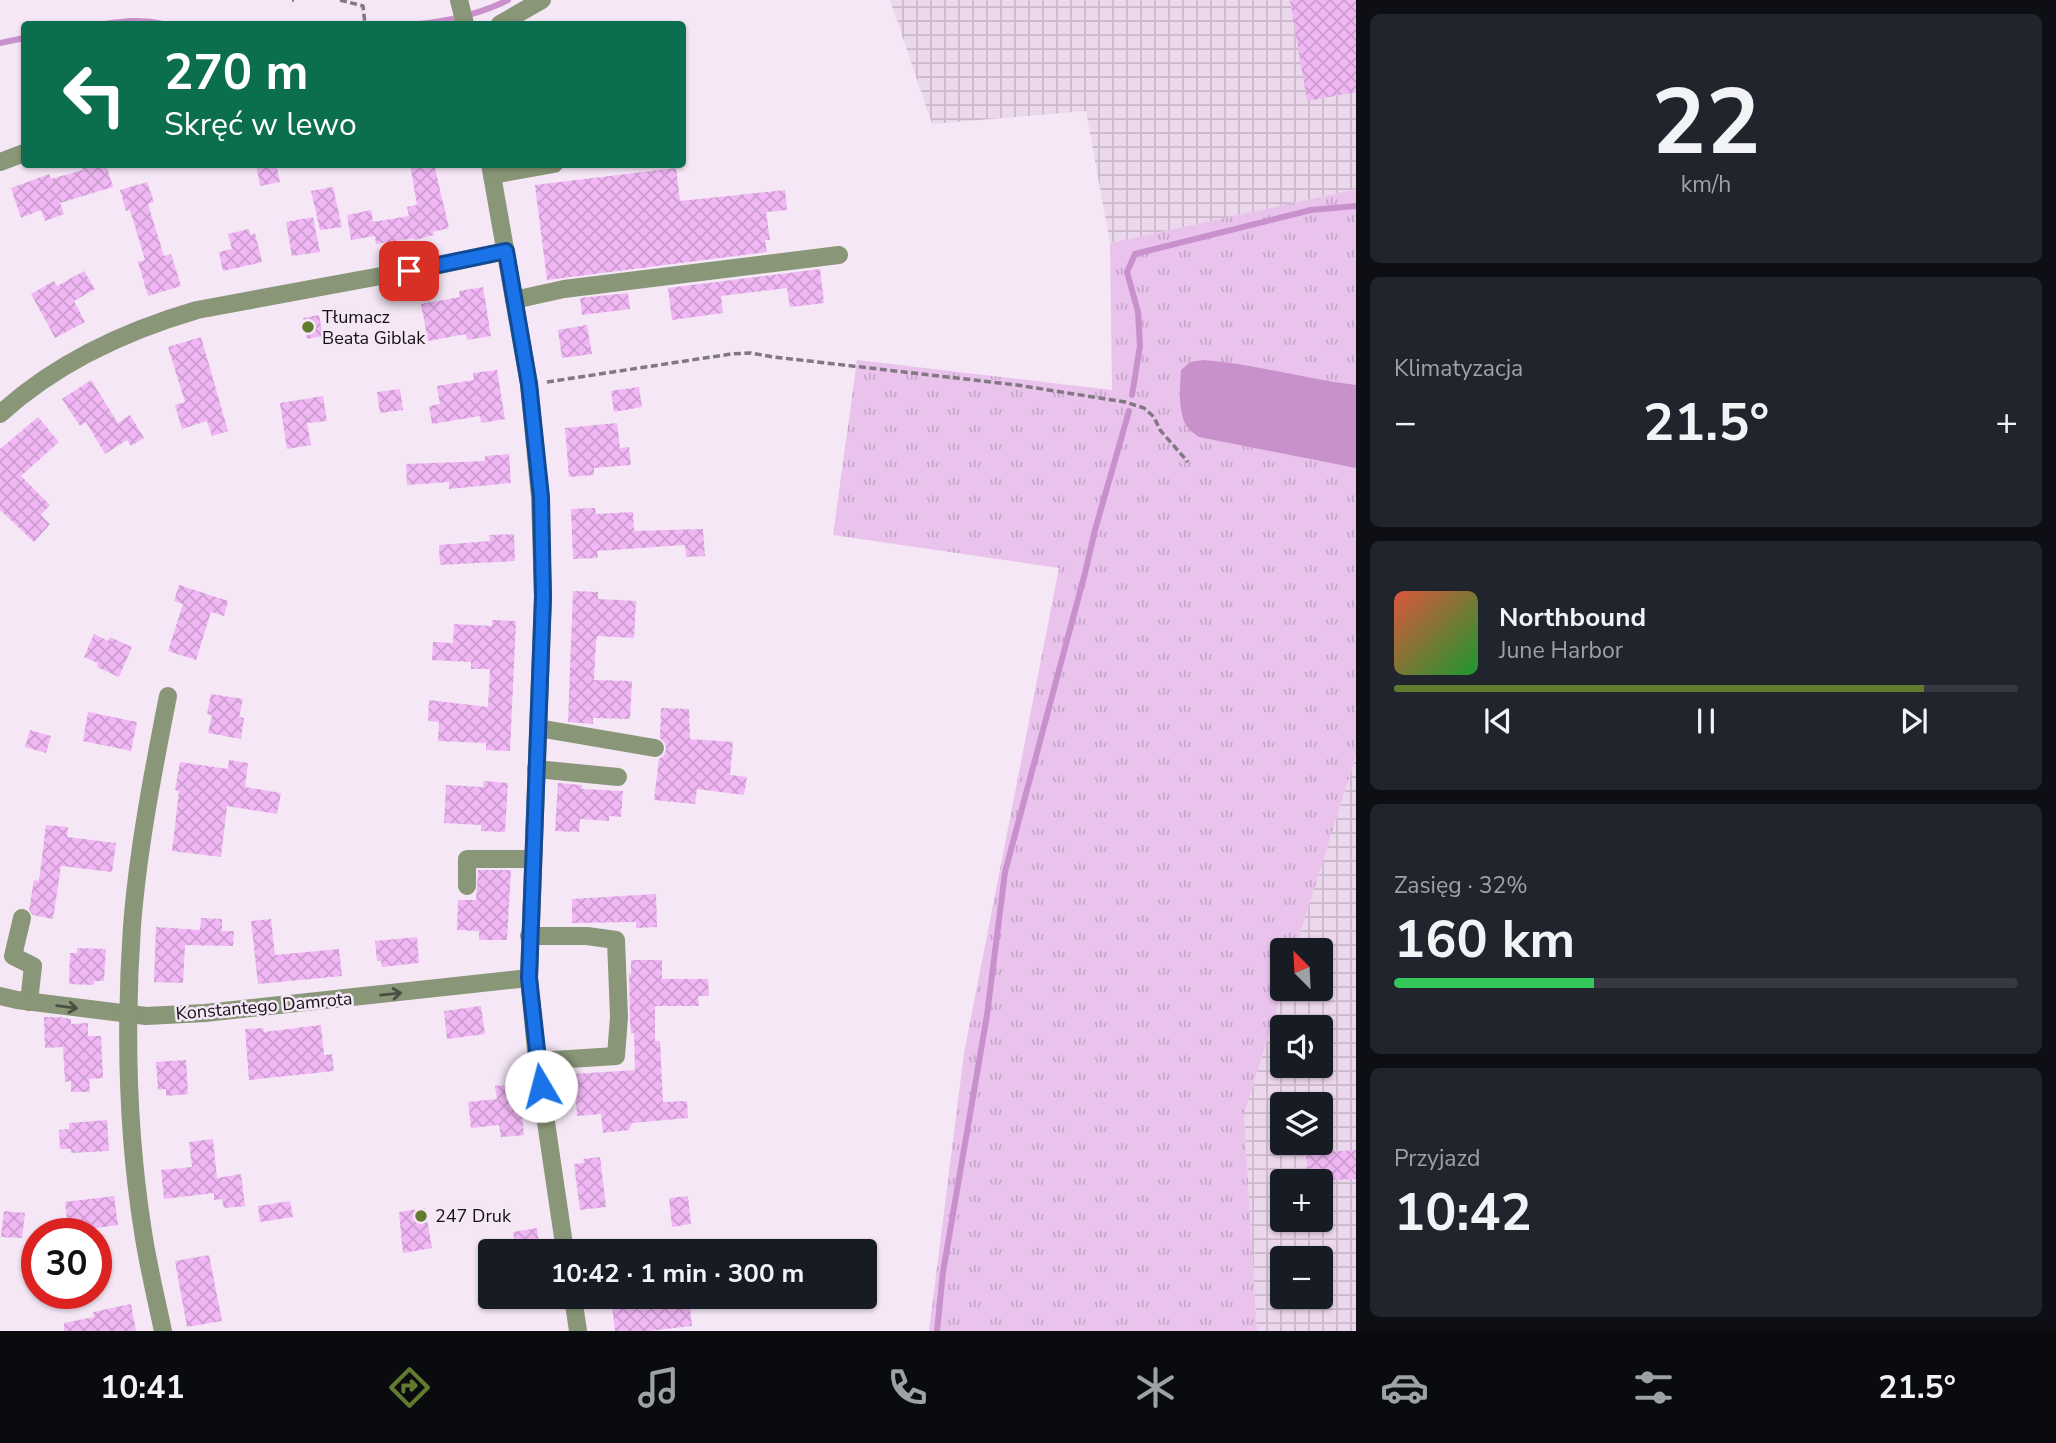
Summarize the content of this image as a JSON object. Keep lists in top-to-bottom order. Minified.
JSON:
{"streets":{"street":["Konstantego Damrota"]},"one_way":["Konstantego Damrota"],"places":["Tłumacz Beata Giblak","247 Druk"],"north":"top left","page":{"tile":[["22","km/h"],"Klimatyzacja",["Zasięg · 32%","160 km"],["Przyjazd","10:42"]],"turn":["270 m","Skręć w lewo"],"heat":["−","21.5°","+"],"song":["Northbound","June Harbor"],"map_buttons":["+","−"],"limit":"30","trip":"10:42 · 1 min · 300 m","tabs":["10:41","21.5°"]}}
